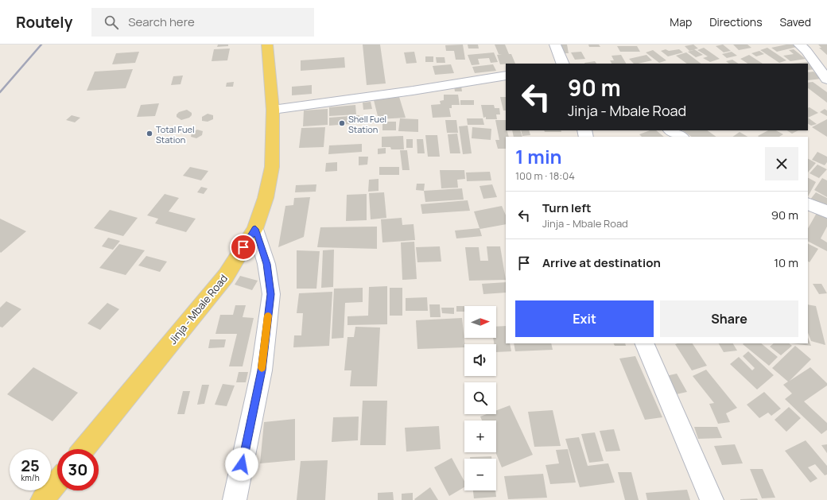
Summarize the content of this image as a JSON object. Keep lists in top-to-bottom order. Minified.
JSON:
{"streets":{"main road":["Jinja - Mbale Road"]},"places":["Shell Fuel Station","Total Fuel Station"],"north":"right","page":{"header":"Routely","search":"Search here","nav":["Map","Directions","Saved"],"turn":["90 m","Jinja - Mbale Road"],"heading":["1 min","100 m · 18:04"],"list":[{"name":"Turn left","note":"Jinja - Mbale Road","value":"90 m"},{"name":"Arrive at destination","value":"10 m"}],"buttons":["Exit","Share"],"map_buttons":["+","−"],"speed":"25 km/h","limit":"30"}}
